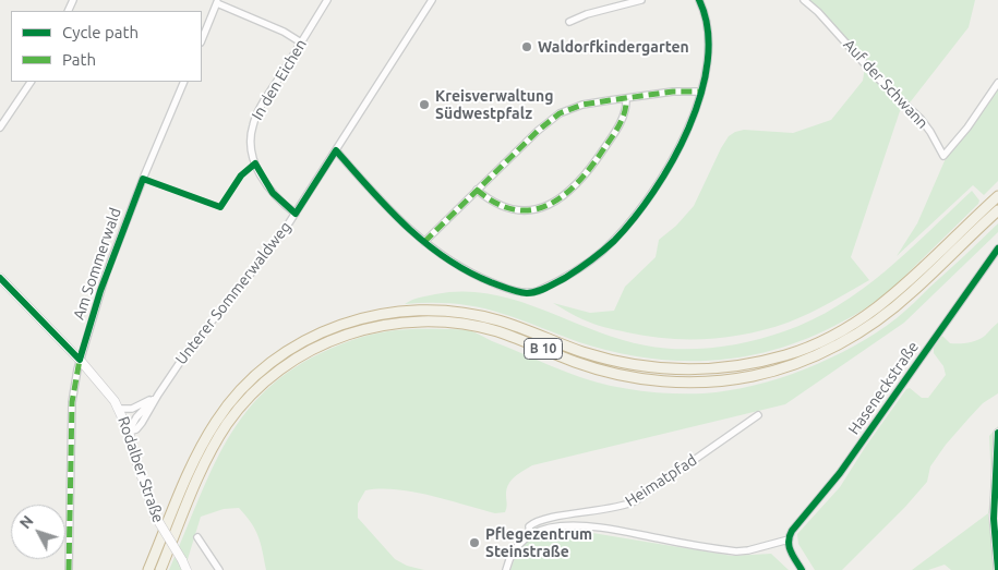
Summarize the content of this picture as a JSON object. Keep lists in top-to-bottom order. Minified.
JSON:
{"streets":{"highway":["B 10"],"main road":["Rodalber Straße"],"street":["In den Eichen","Auf der Schwann","Am Sommerwald","Unterer Sommerwaldweg","Haseneckstraße","Heimatpfad"]},"crossings":[["In den Eichen","Unterer Sommerwaldweg"],["Am Sommerwald","Rodalber Straße"],["Unterer Sommerwaldweg","Rodalber Straße"]],"places":["Waldorfkindergarten","Kreisverwaltung Südwestpfalz","Pflegezentrum Steinstraße"],"legend":["Cycle path","Path"],"north":"top left"}
